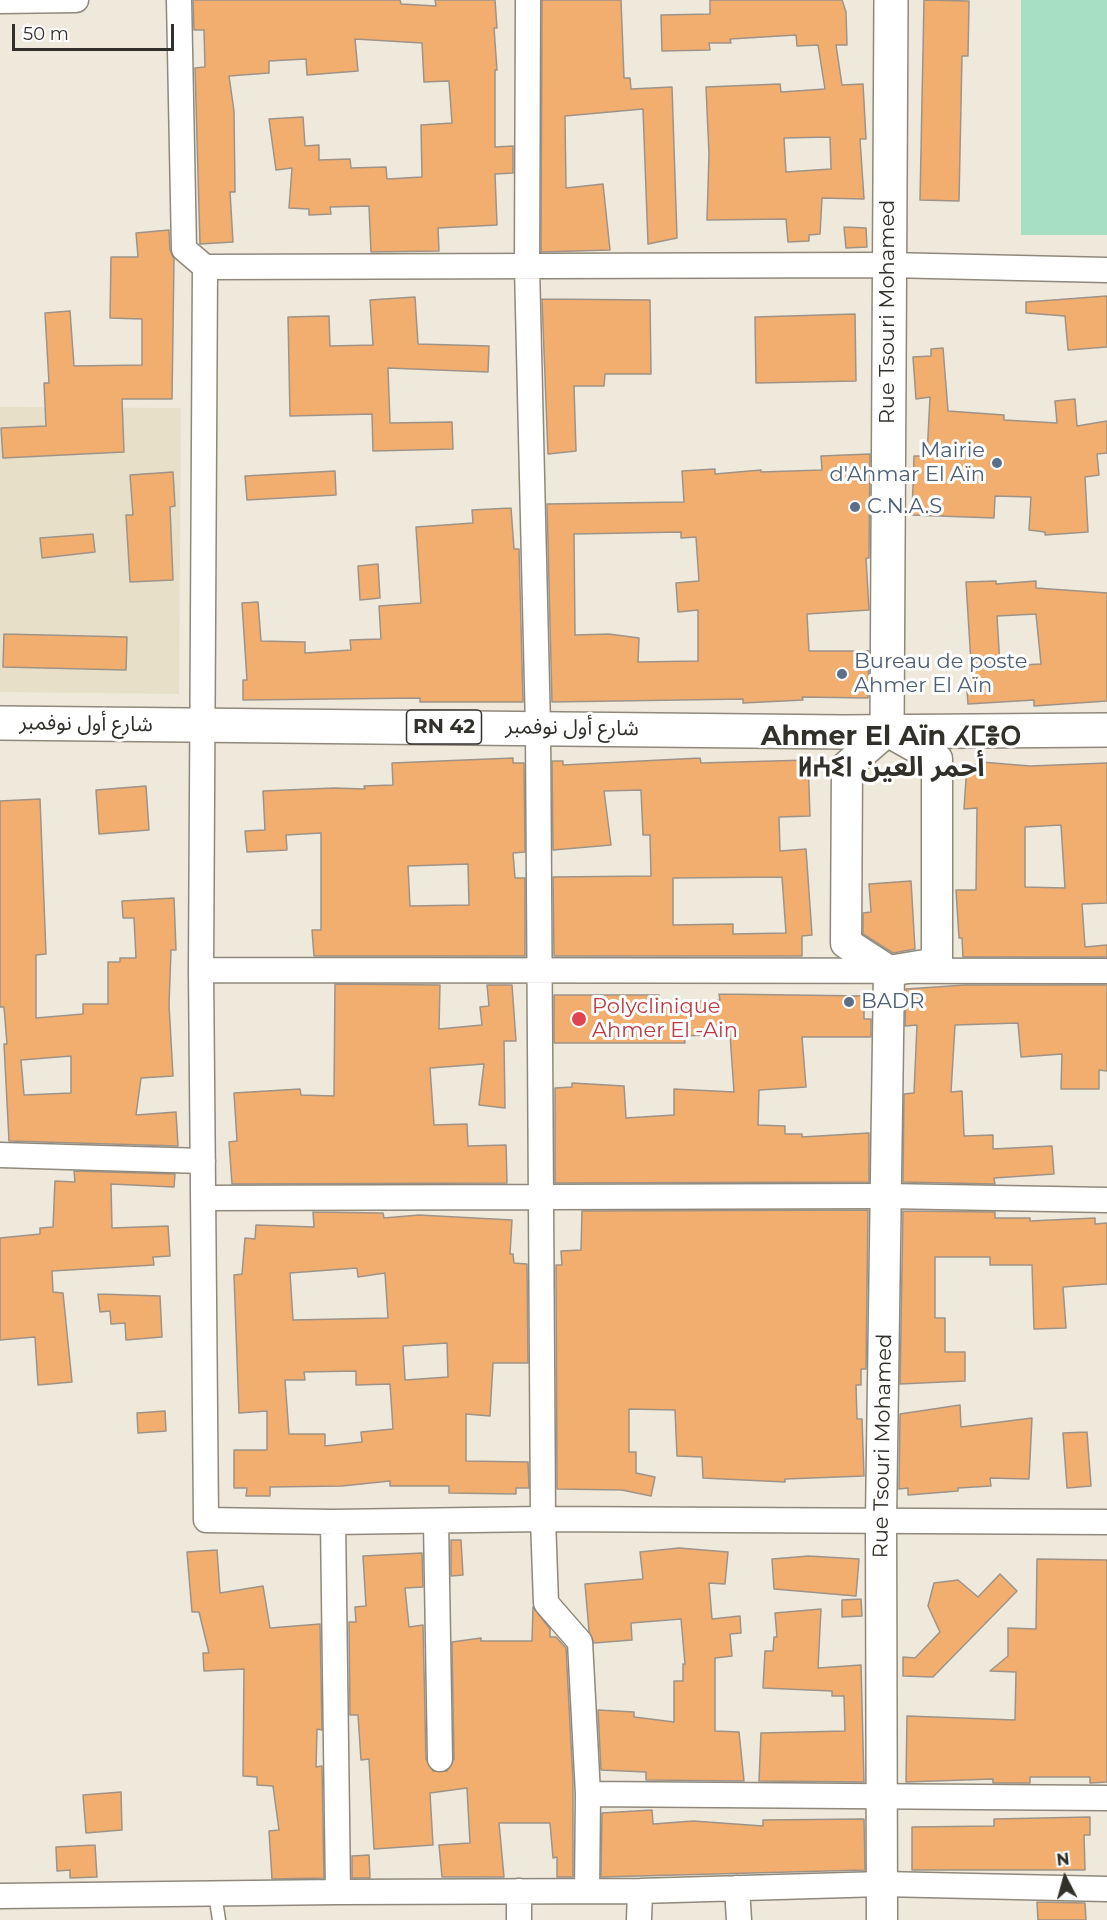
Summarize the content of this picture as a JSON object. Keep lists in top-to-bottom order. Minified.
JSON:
{"streets":{"main road":["Rue Tsouri Mohamed","شارع أول نوفمبر","RN 42"]},"crossings":[["Rue Tsouri Mohamed","شارع أول نوفمبر"]],"districts":["Ahmer El Aïn ⵃⵎⴻⵔ ⵍⵄⵉⵏ أحمر العين"],"places":["Mairie d'Ahmar El Aïn","C.N.A.S","Bureau de poste Ahmer El Aïn","BADR","Polyclinique Ahmer El -Ain"],"scale_bar":"50 m","north":"top"}
